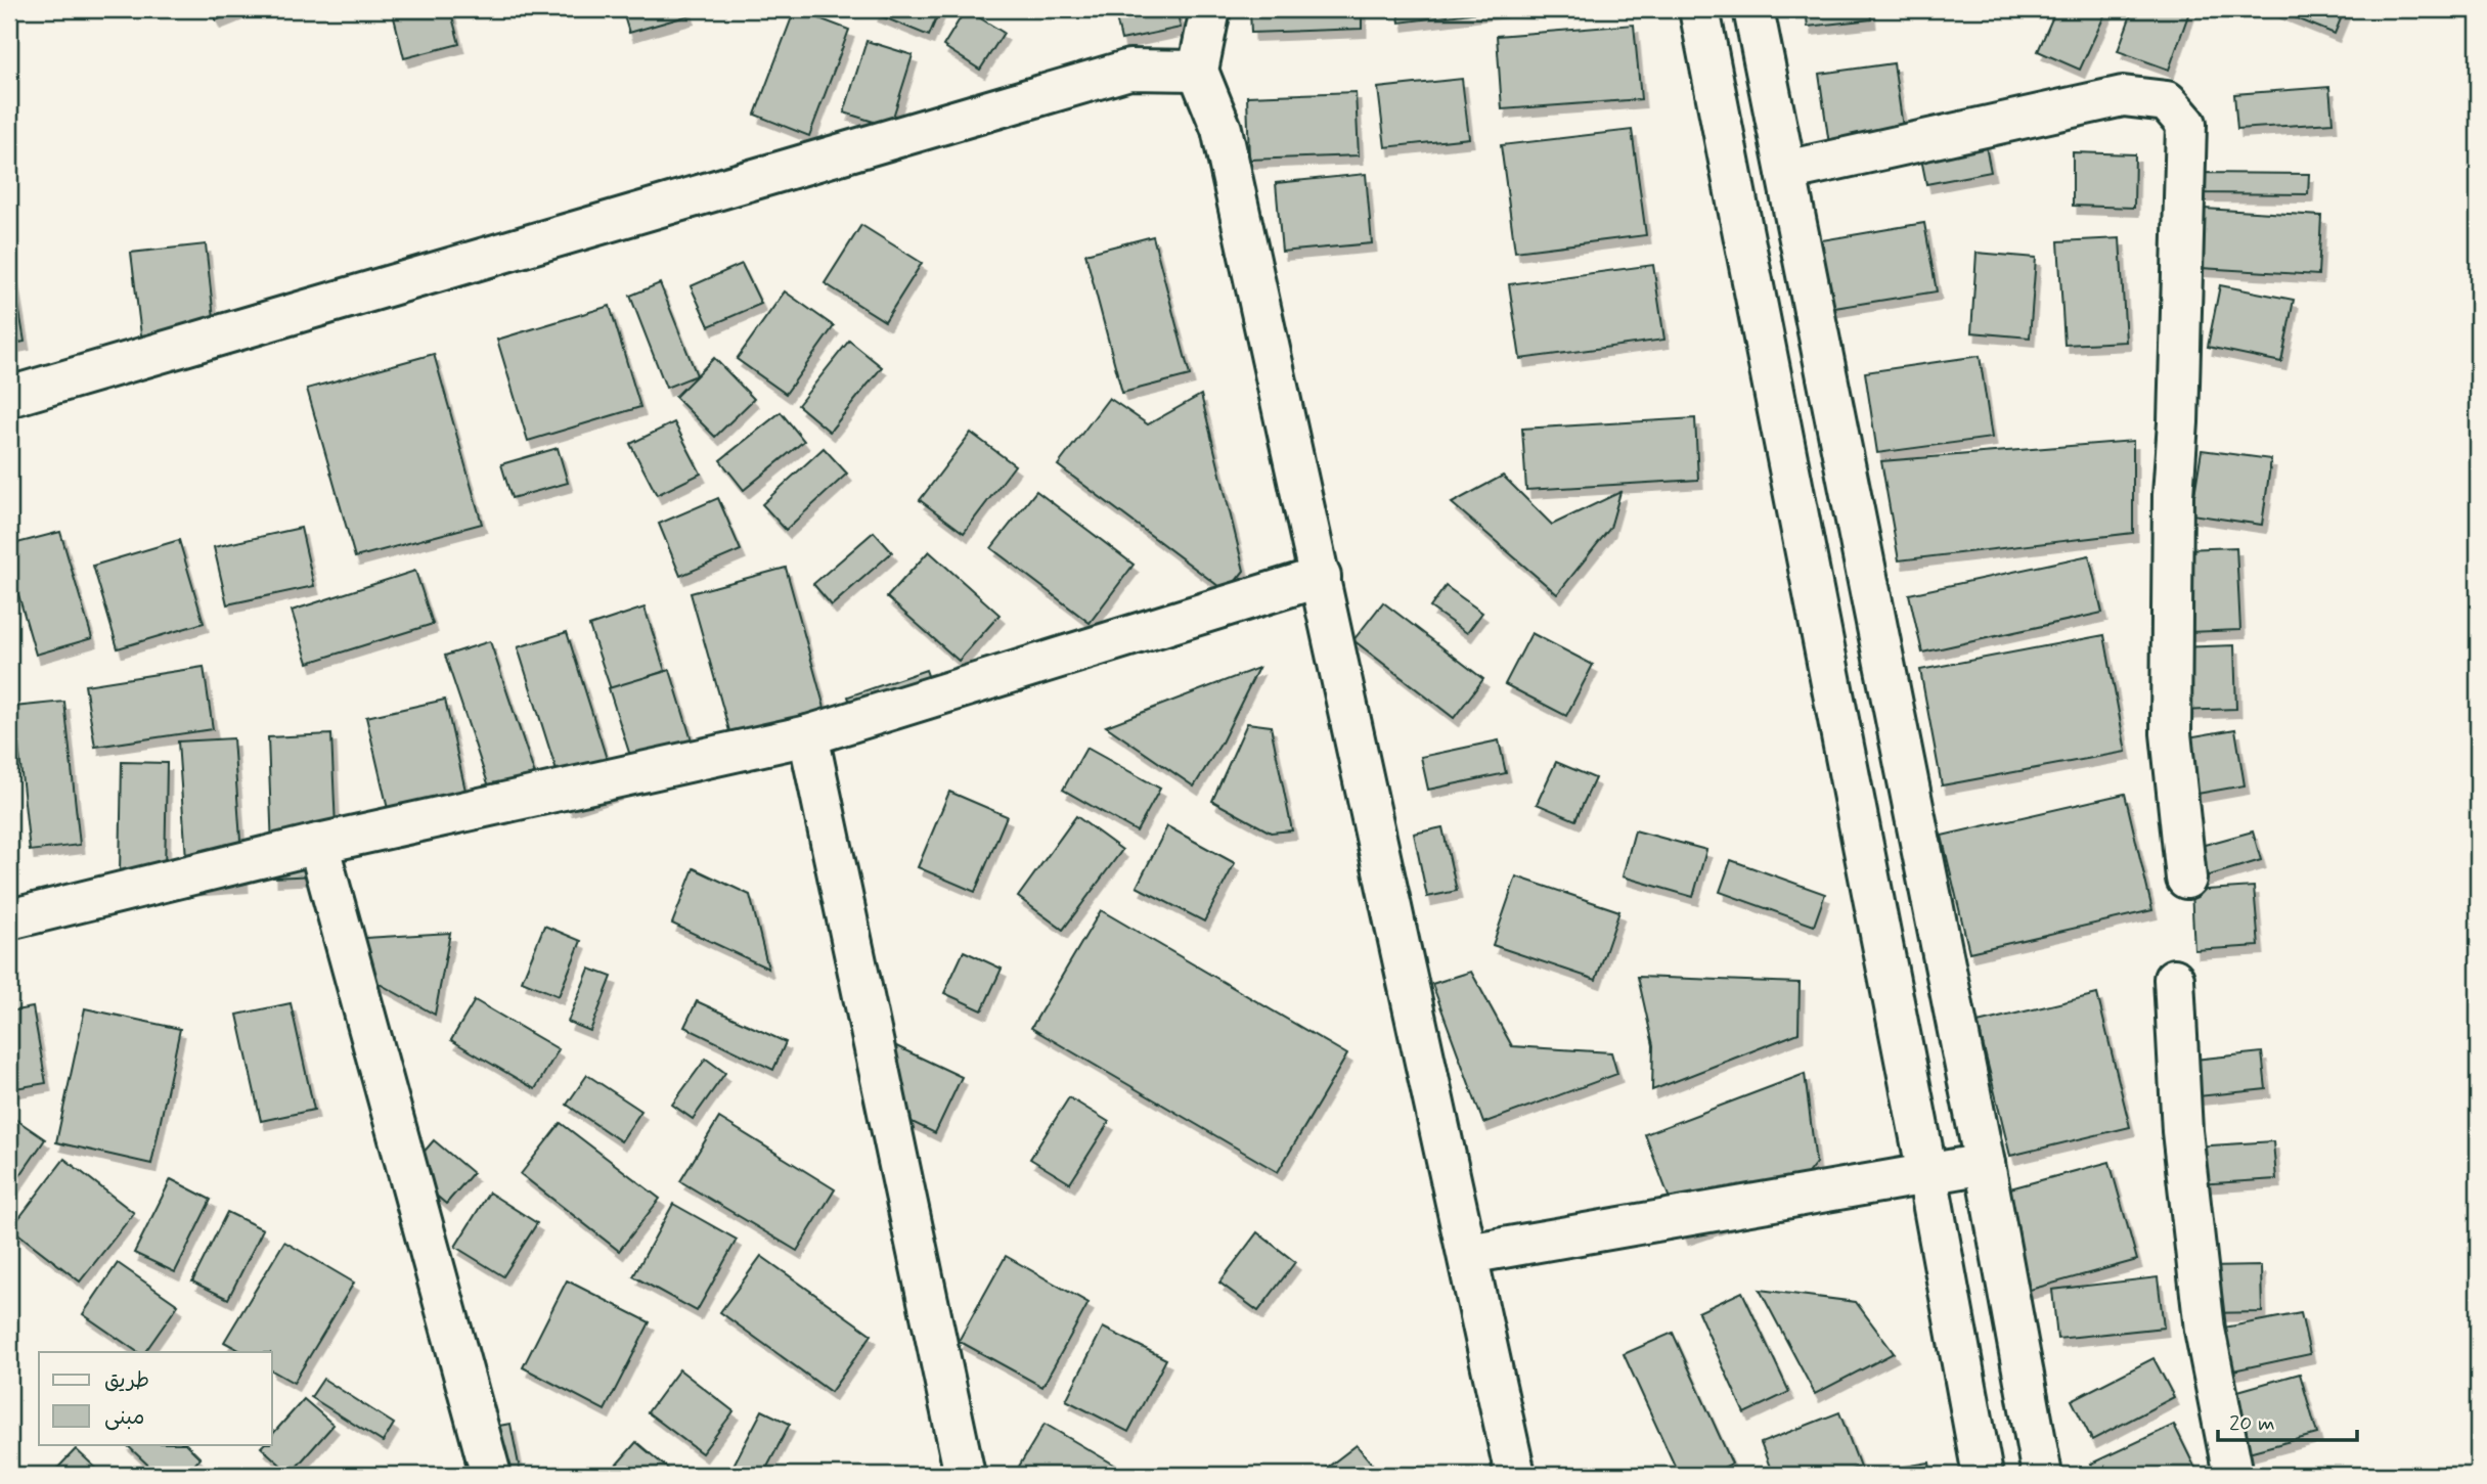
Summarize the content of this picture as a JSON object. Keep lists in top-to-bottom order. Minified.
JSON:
{"legend":["طريق","مبنى"],"scale_bar":"20 m"}
